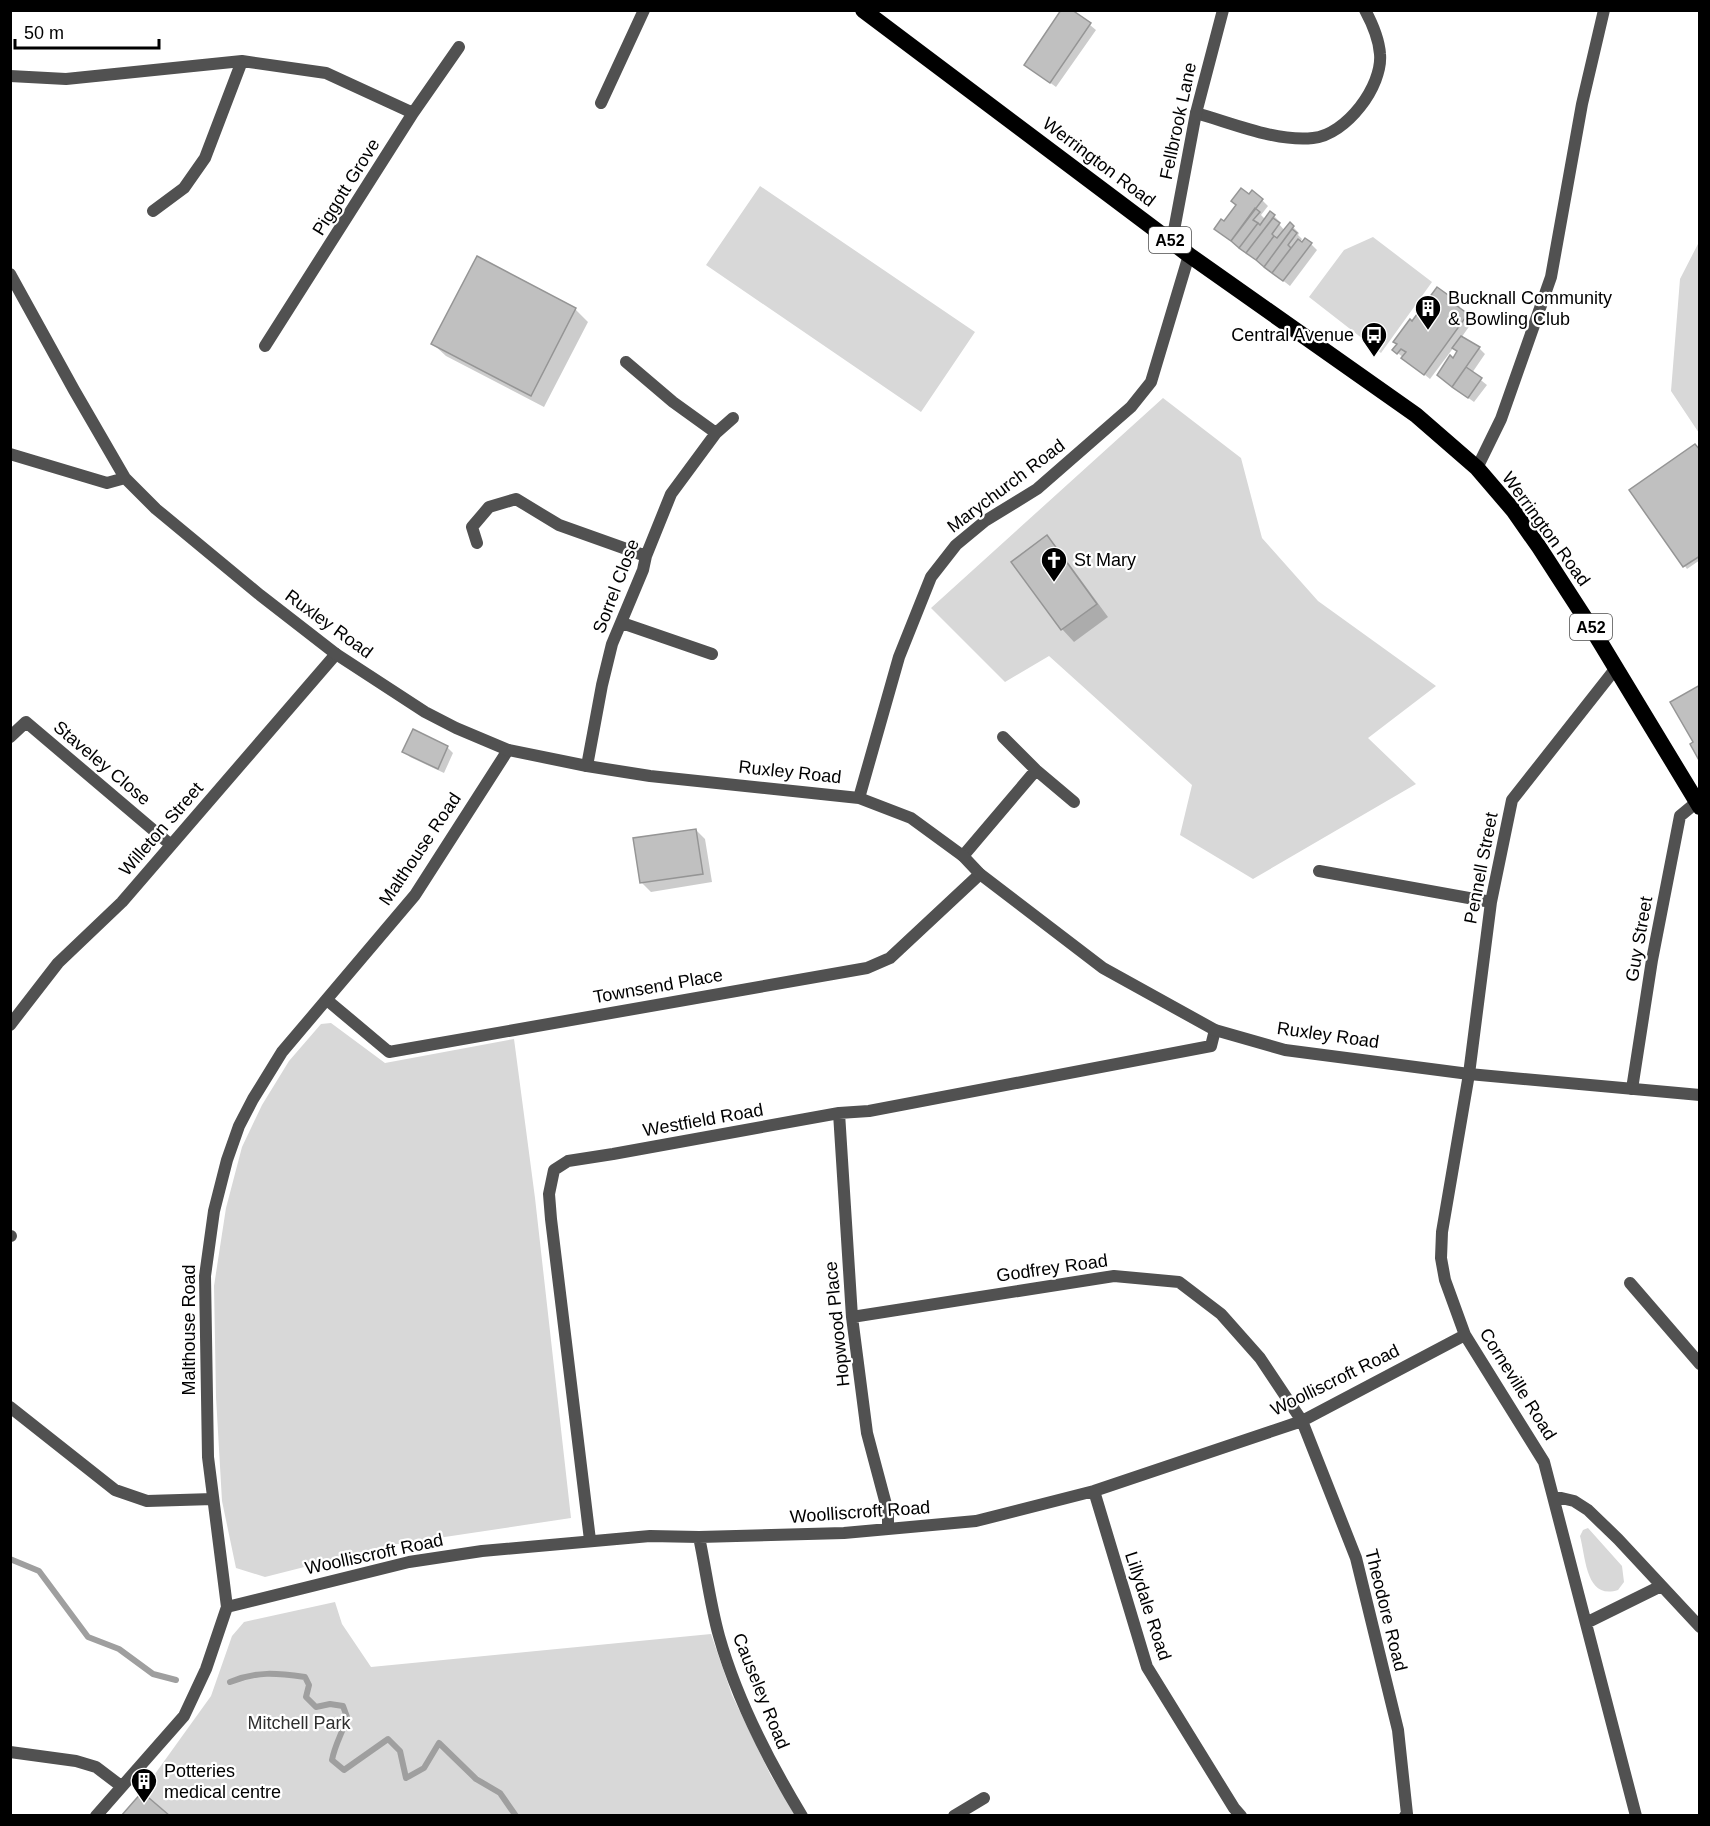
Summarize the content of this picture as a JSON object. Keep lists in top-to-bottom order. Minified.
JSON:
{"streets":{"highway":["Werrington Road","A52"],"street":["Fellbrook Lane","Piggott Grove","Marychurch Road","Sorrel Close","Ruxley Road","Staveley Close","Willeton Street","Malthouse Road","Pennell Street","Guy Street","Townsend Place","Westfield Road","Godfrey Road","Hopwood Place","Woolliscroft Road","Corneville Road","Lillydale Road","Theodore Road","Causeley Road"]},"crossings":[["Fellbrook Lane","Werrington Road"],["Werrington Road","Marychurch Road"],["Werrington Road","Pennell Street"],["Werrington Road","Guy Street"],["Marychurch Road","Ruxley Road"],["Sorrel Close","Ruxley Road"],["Ruxley Road","Willeton Street"],["Ruxley Road","Malthouse Road"],["Ruxley Road","Pennell Street"],["Ruxley Road","Guy Street"],["Ruxley Road","Townsend Place"],["Ruxley Road","Westfield Road"],["Ruxley Road","Corneville Road"],["Staveley Close","Willeton Street"],["Malthouse Road","Townsend Place"],["Malthouse Road","Woolliscroft Road"],["Pennell Street","Corneville Road"],["Westfield Road","Hopwood Place"],["Westfield Road","Woolliscroft Road"],["Godfrey Road","Hopwood Place"],["Godfrey Road","Woolliscroft Road"],["Godfrey Road","Theodore Road"],["Hopwood Place","Woolliscroft Road"],["Woolliscroft Road","Corneville Road"],["Woolliscroft Road","Lillydale Road"],["Woolliscroft Road","Theodore Road"],["Woolliscroft Road","Causeley Road"]],"parks":["Mitchell Park"],"places":{"building":["Bucknall Community & Bowling Club","Potteries medical centre"],"bus stop":["Central Avenue"],"church":["St Mary"]},"scale_bar":"50 m"}
